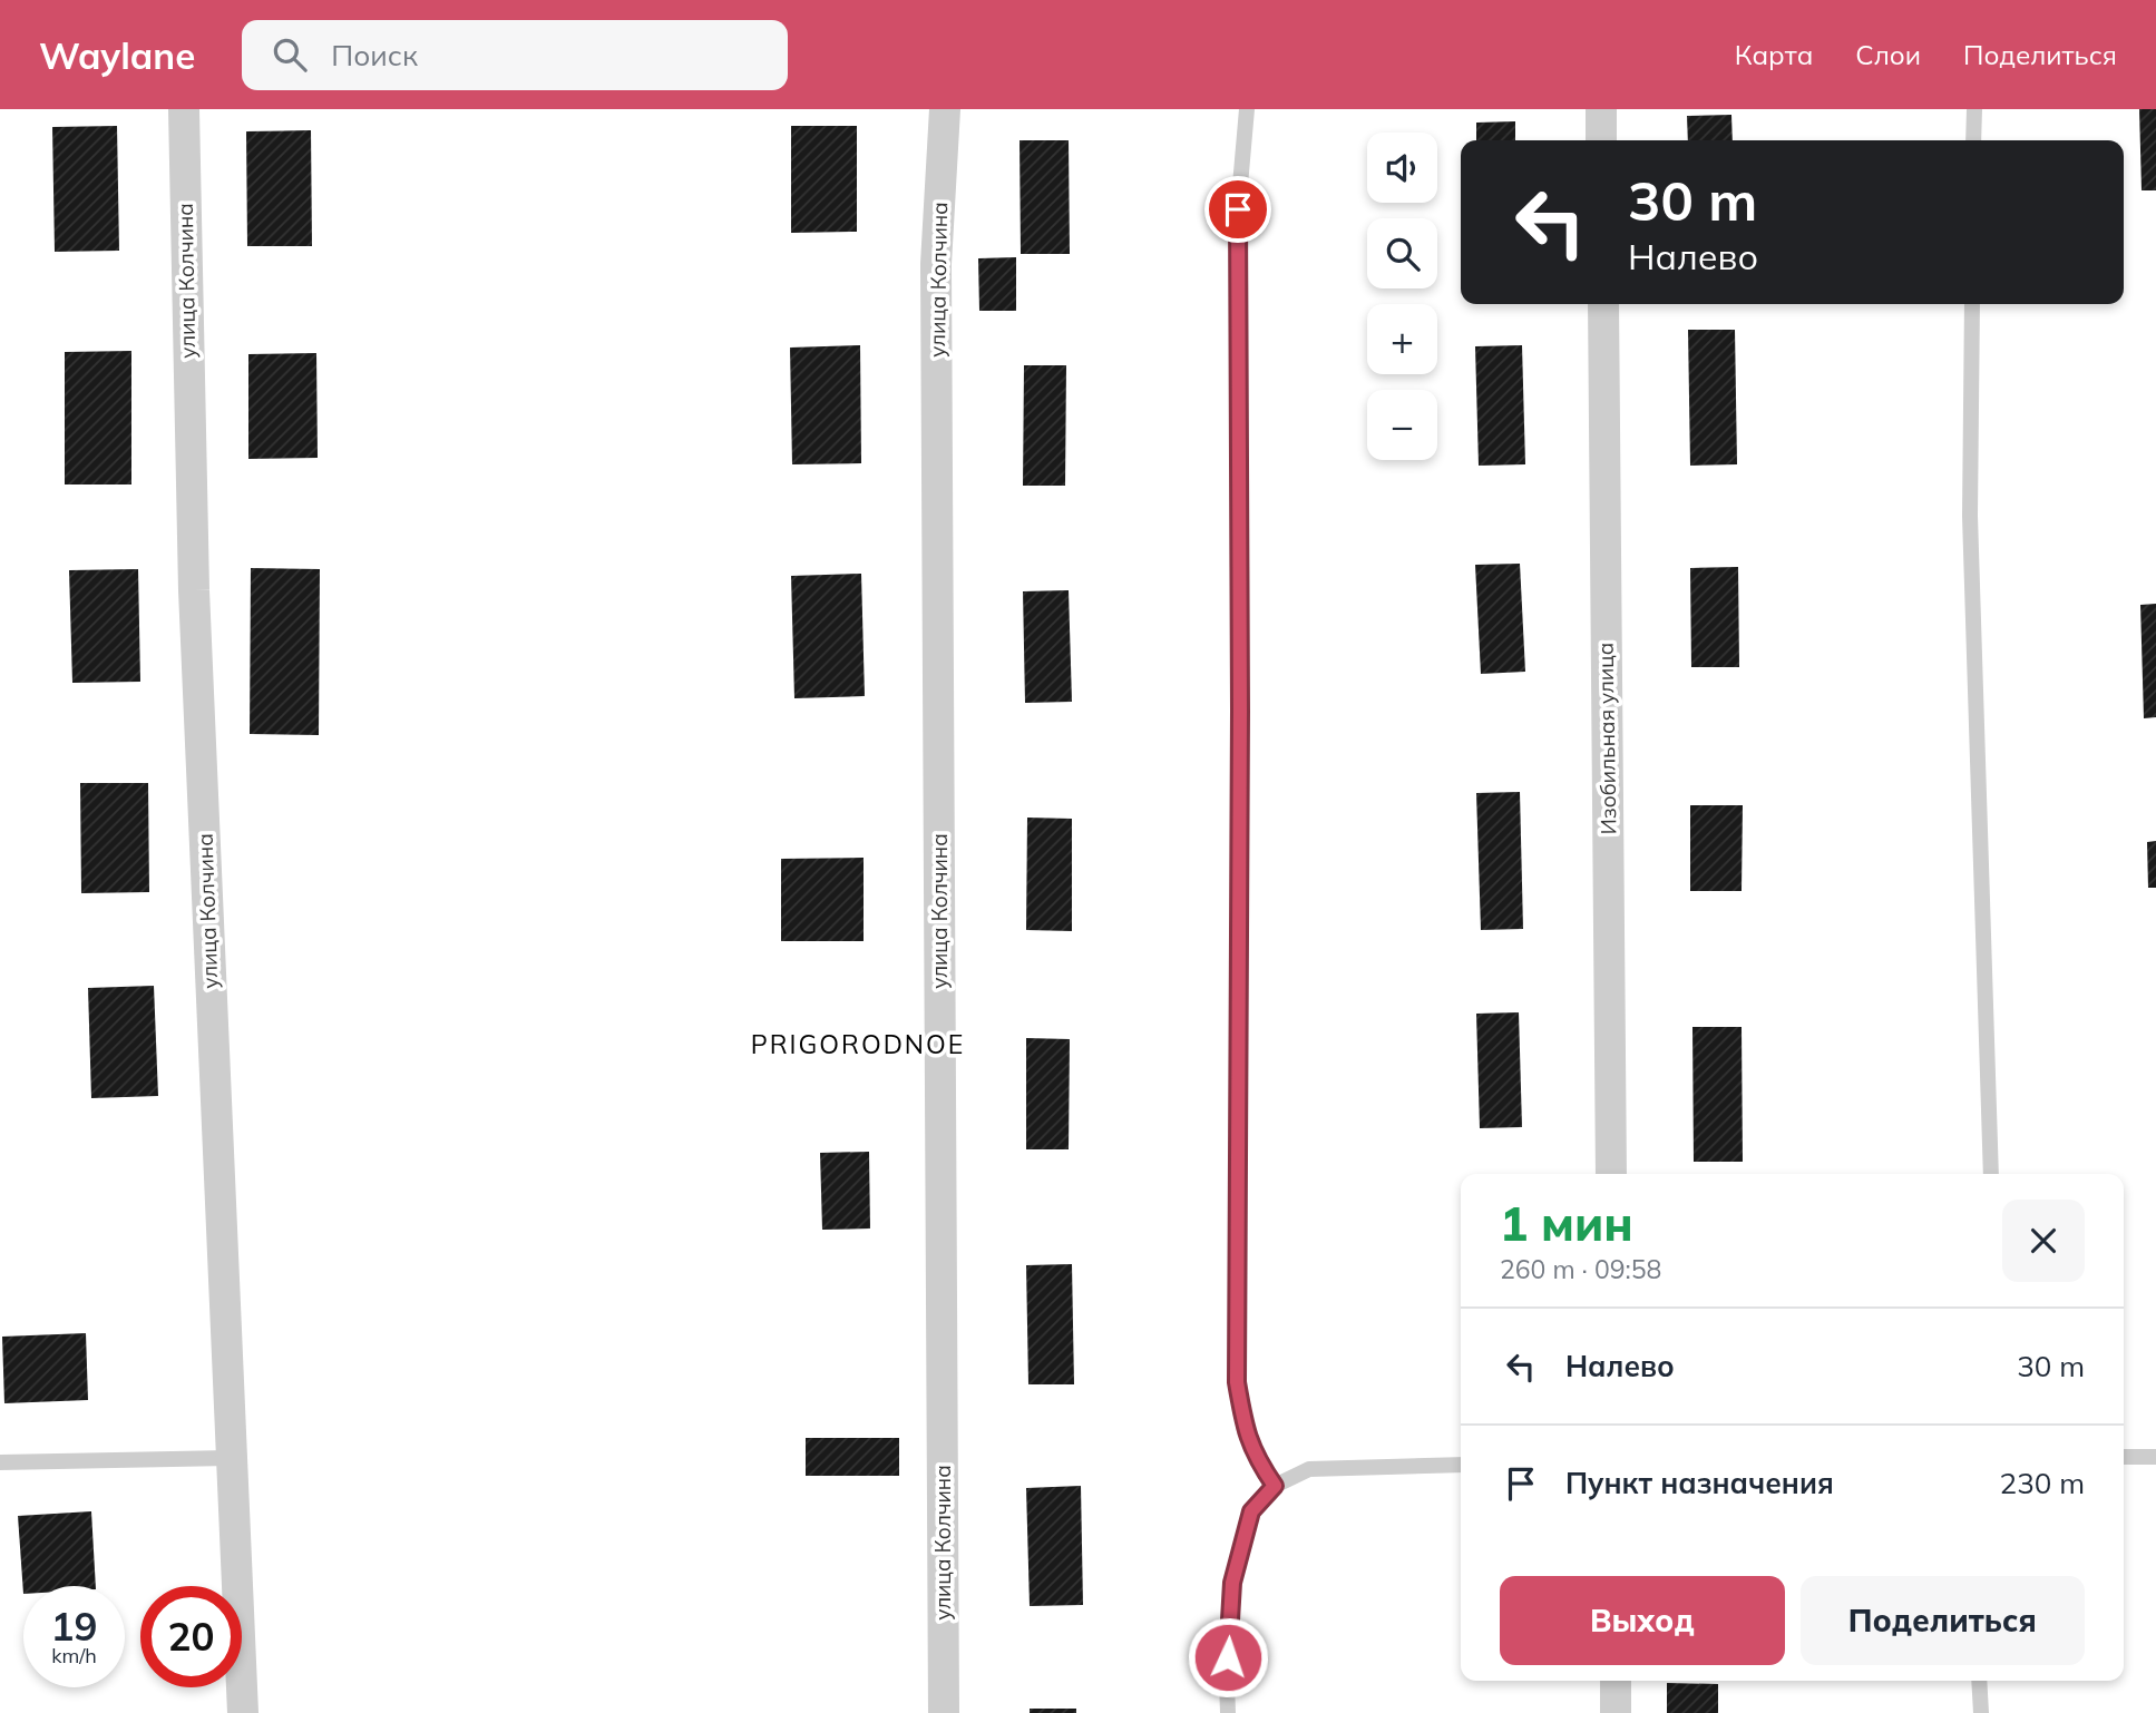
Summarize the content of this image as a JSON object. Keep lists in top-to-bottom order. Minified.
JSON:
{"streets":{"street":["улица Колчина","Изобильная улица"]},"districts":["PRIGORODNOE"],"page":{"header":"Waylane","search":"Поиск","nav":["Карта","Слои","Поделиться"],"map_buttons":["+","−"],"turn":["30 m","Налево"],"heading":["1 мин","260 m · 09:58"],"list":[{"name":"Налево","value":"30 m"},{"name":"Пункт назначения","value":"230 m"}],"buttons":["Выход","Поделиться"],"speed":"19 km/h","limit":"20"}}
